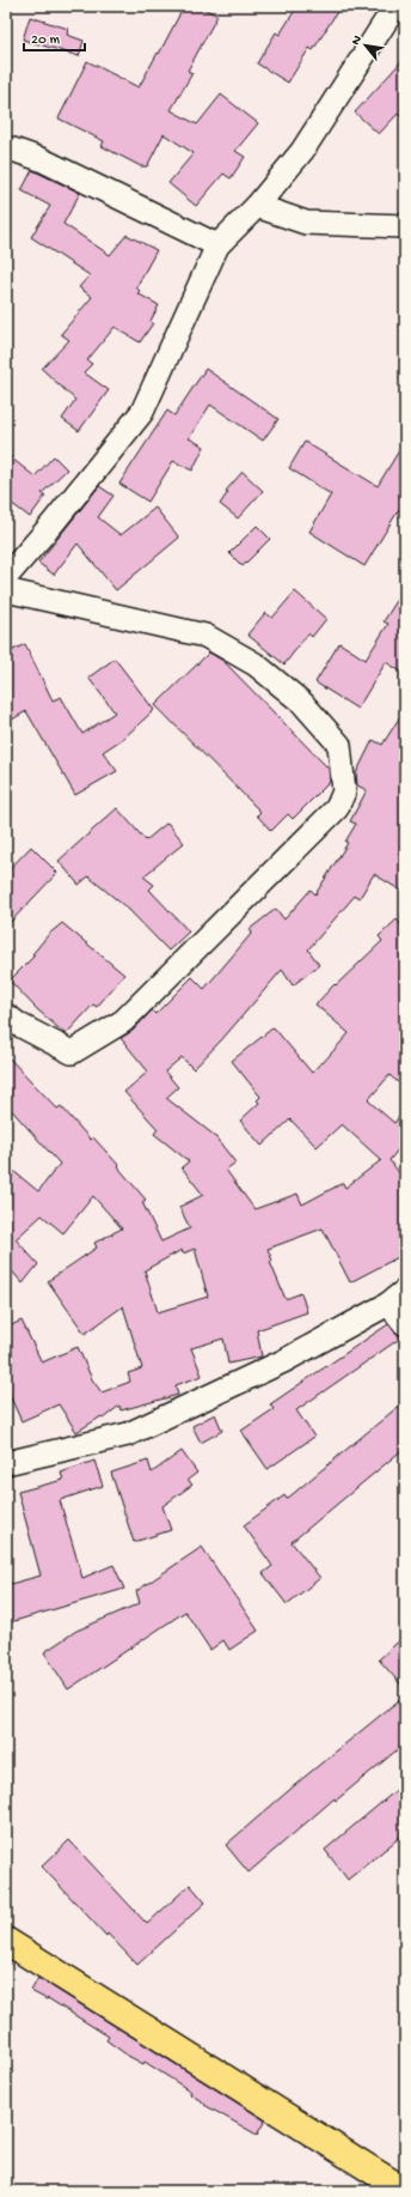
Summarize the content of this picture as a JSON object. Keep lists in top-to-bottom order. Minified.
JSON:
{"scale_bar":"20 m","north":"top left"}
